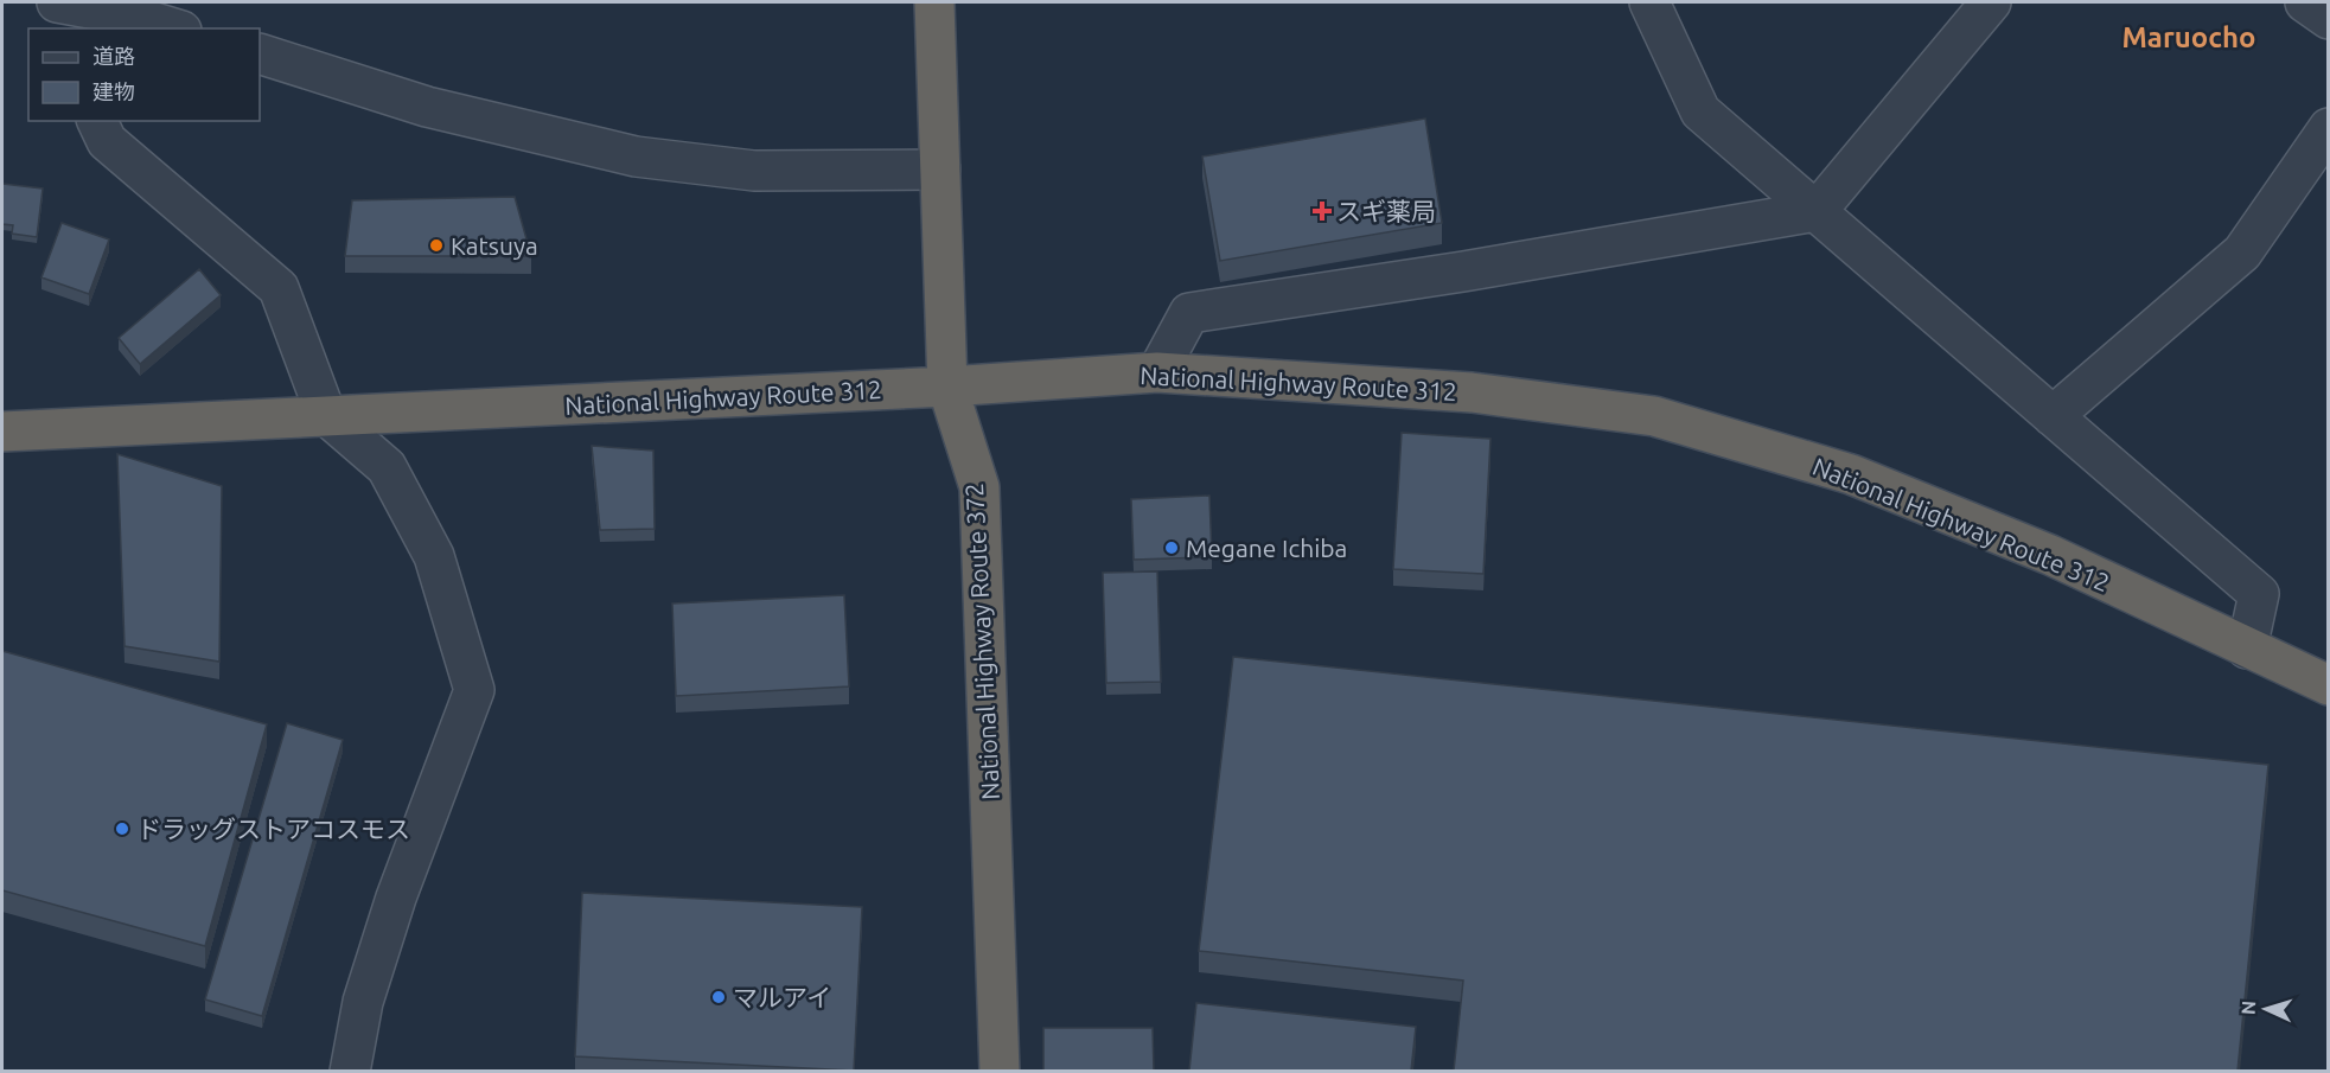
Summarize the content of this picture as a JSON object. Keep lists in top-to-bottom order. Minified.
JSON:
{"streets":{"highway":["National Highway Route 312","National Highway Route 372"]},"crossings":[["National Highway Route 312","National Highway Route 372"]],"districts":["Maruocho"],"places":{"health":["スギ薬局"],"other":["Katsuya","Megane Ichiba","ドラッグストアコスモス","マルアイ"]},"legend":["道路","建物"],"north":"left"}
